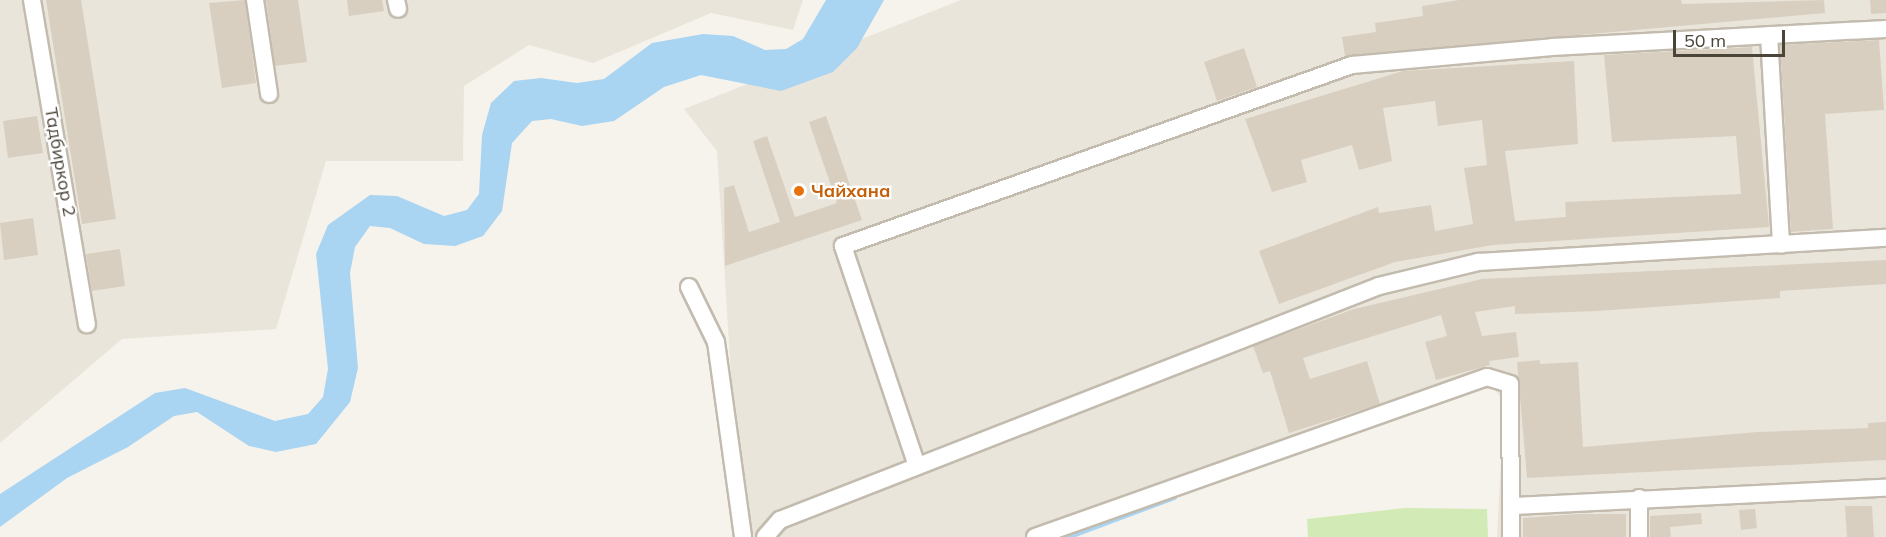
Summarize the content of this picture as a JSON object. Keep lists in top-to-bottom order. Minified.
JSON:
{"streets":{"street":["Тадбиркор 2"]},"places":["Чайхана"],"scale_bar":"50 m"}
